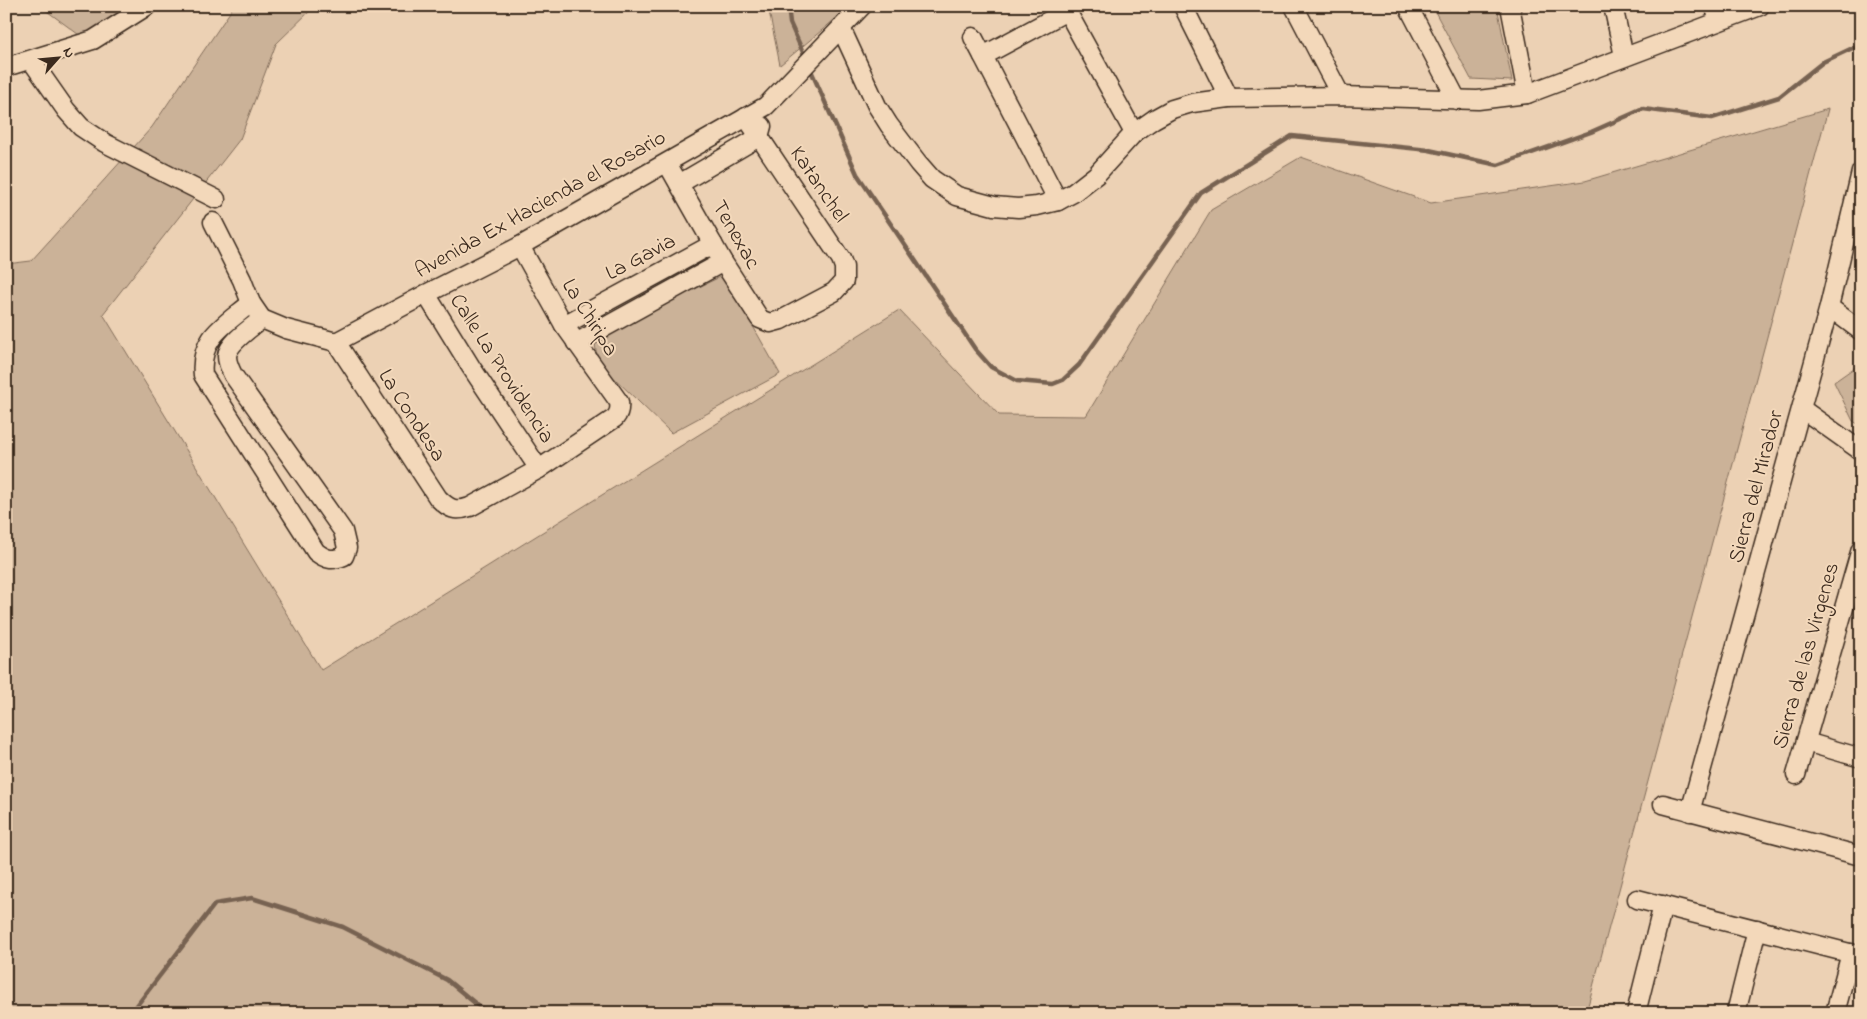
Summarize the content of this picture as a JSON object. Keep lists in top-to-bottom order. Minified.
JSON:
{"streets":{"street":["Katanchel","Avenida Ex Hacienda el Rosario","Tenexac","La Gavia","La Chiripa","Calle La Providencia","La Condesa","Sierra del Mirador","Sierra de las Virgenes"]},"crossings":[["Katanchel","Avenida Ex Hacienda el Rosario"],["Katanchel","Tenexac"],["Avenida Ex Hacienda el Rosario","Tenexac"],["Avenida Ex Hacienda el Rosario","La Chiripa"],["Avenida Ex Hacienda el Rosario","Calle La Providencia"],["Avenida Ex Hacienda el Rosario","La Condesa"],["Tenexac","La Gavia"],["La Gavia","La Chiripa"],["La Chiripa","Calle La Providencia"],["La Chiripa","La Condesa"],["Calle La Providencia","La Condesa"]],"north":"top right"}
